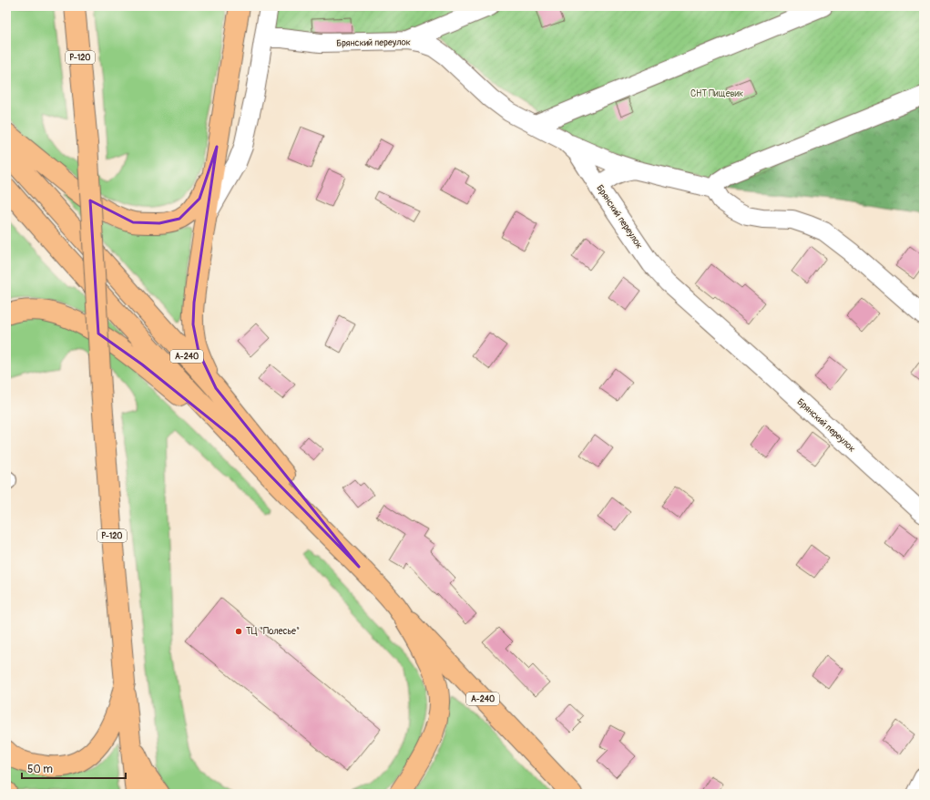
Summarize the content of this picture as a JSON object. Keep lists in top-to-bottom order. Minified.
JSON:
{"streets":{"main road":["Р-120","А-240"],"street":["Брянский переулок"]},"parks":["СНТ Пищевик"],"places":["ТЦ \"Полесье\""],"scale_bar":"50 m"}
